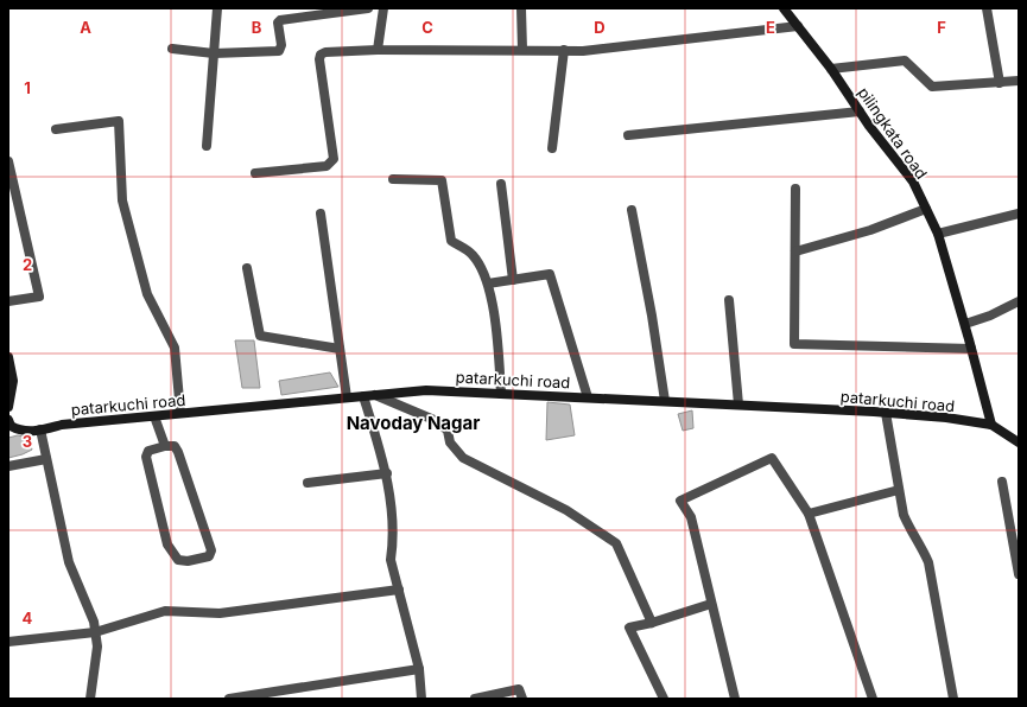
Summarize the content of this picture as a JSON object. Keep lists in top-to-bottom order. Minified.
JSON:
{"streets":{"street":["pilingkata road","patarkuchi road"]},"crossings":[["pilingkata road","patarkuchi road"]],"districts":["Navoday Nagar"],"grid":{"columns":["A","B","C","D","E","F"],"rows":["1","2","3","4"]}}
